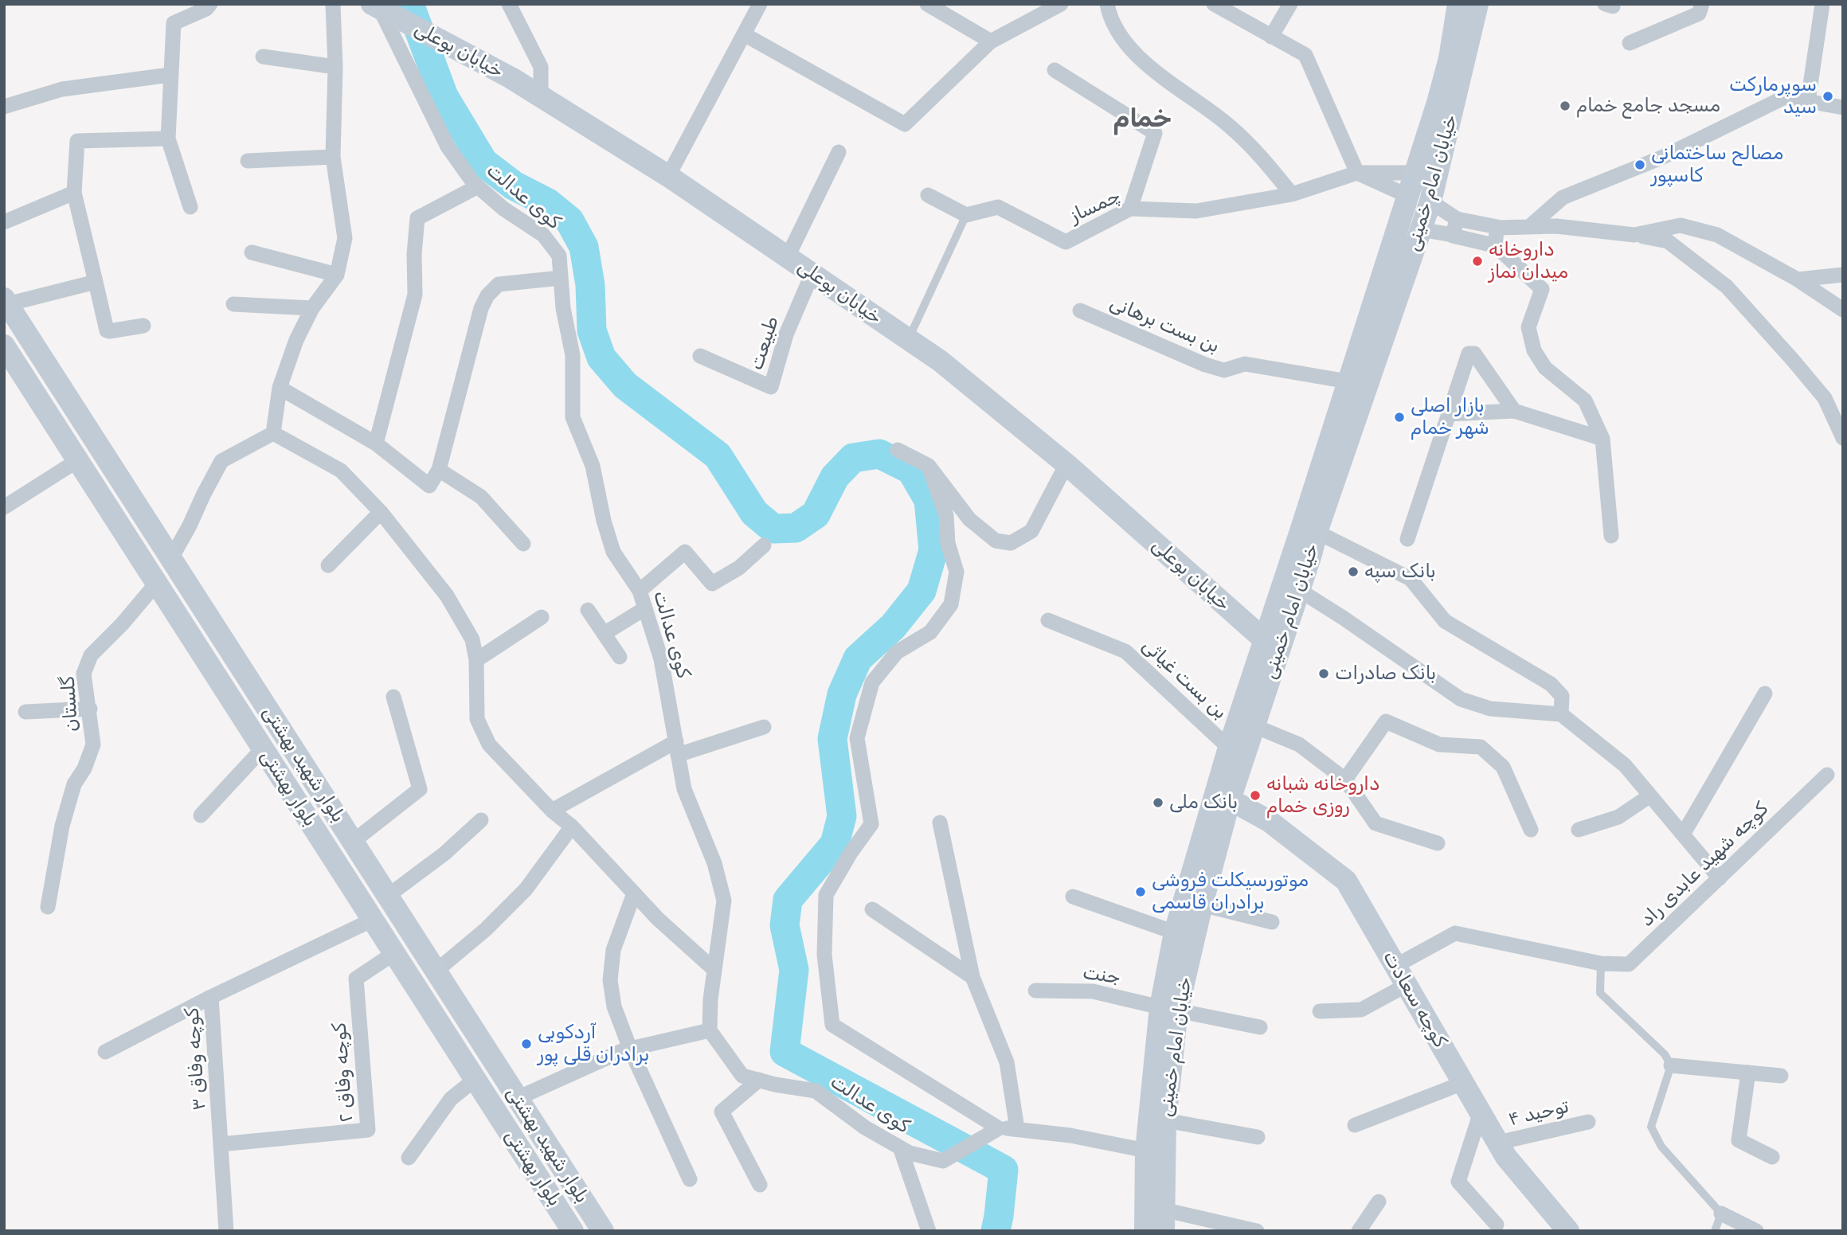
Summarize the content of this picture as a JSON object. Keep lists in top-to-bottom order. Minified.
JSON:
{"streets":{"main road":["خیابان بوعلی","خیابان امام خمینی","بلوار شهید بهشتی","بلوار بهشتی","کوچه سعادت"],"street":["کوی عدالت","چمساز","بن بست برهانی","طبيعت","بن بست غیاثی","گلستان","کوچه شهید عابدی راد","جنت","کوچه وفاق ۳","کوچه وفاق ۲","توحید ۴"]},"crossings":[["خیابان بوعلی","خیابان امام خمینی"],["خیابان بوعلی","کوی عدالت"],["خیابان بوعلی","طبيعت"],["خیابان امام خمینی","چمساز"],["خیابان امام خمینی","بن بست برهانی"],["خیابان امام خمینی","بن بست غیاثی"],["خیابان امام خمینی","جنت"],["خیابان امام خمینی","کوچه سعادت"],["گلستان","بلوار بهشتی"],["بلوار بهشتی","کوچه وفاق ۳"],["بلوار بهشتی","کوچه وفاق ۲"],["کوچه شهید عابدی راد","کوچه سعادت"],["کوچه سعادت","توحید ۴"],["کوچه وفاق ۳","کوچه وفاق ۲"]],"districts":["خمام"],"places":["سوپرمارکت سید","مسجد جامع خمام","مصالح ساختمانی کاسپور","داروخانه میدان نماز","بازار اصلی شهر خمام","بانک سپه","بانک صادرات","داروخانه شبانه روزی خمام","بانک ملی","موتورسیکلت فروشی برادران قاسمی","آردکوبی برادران قلی پور"]}
